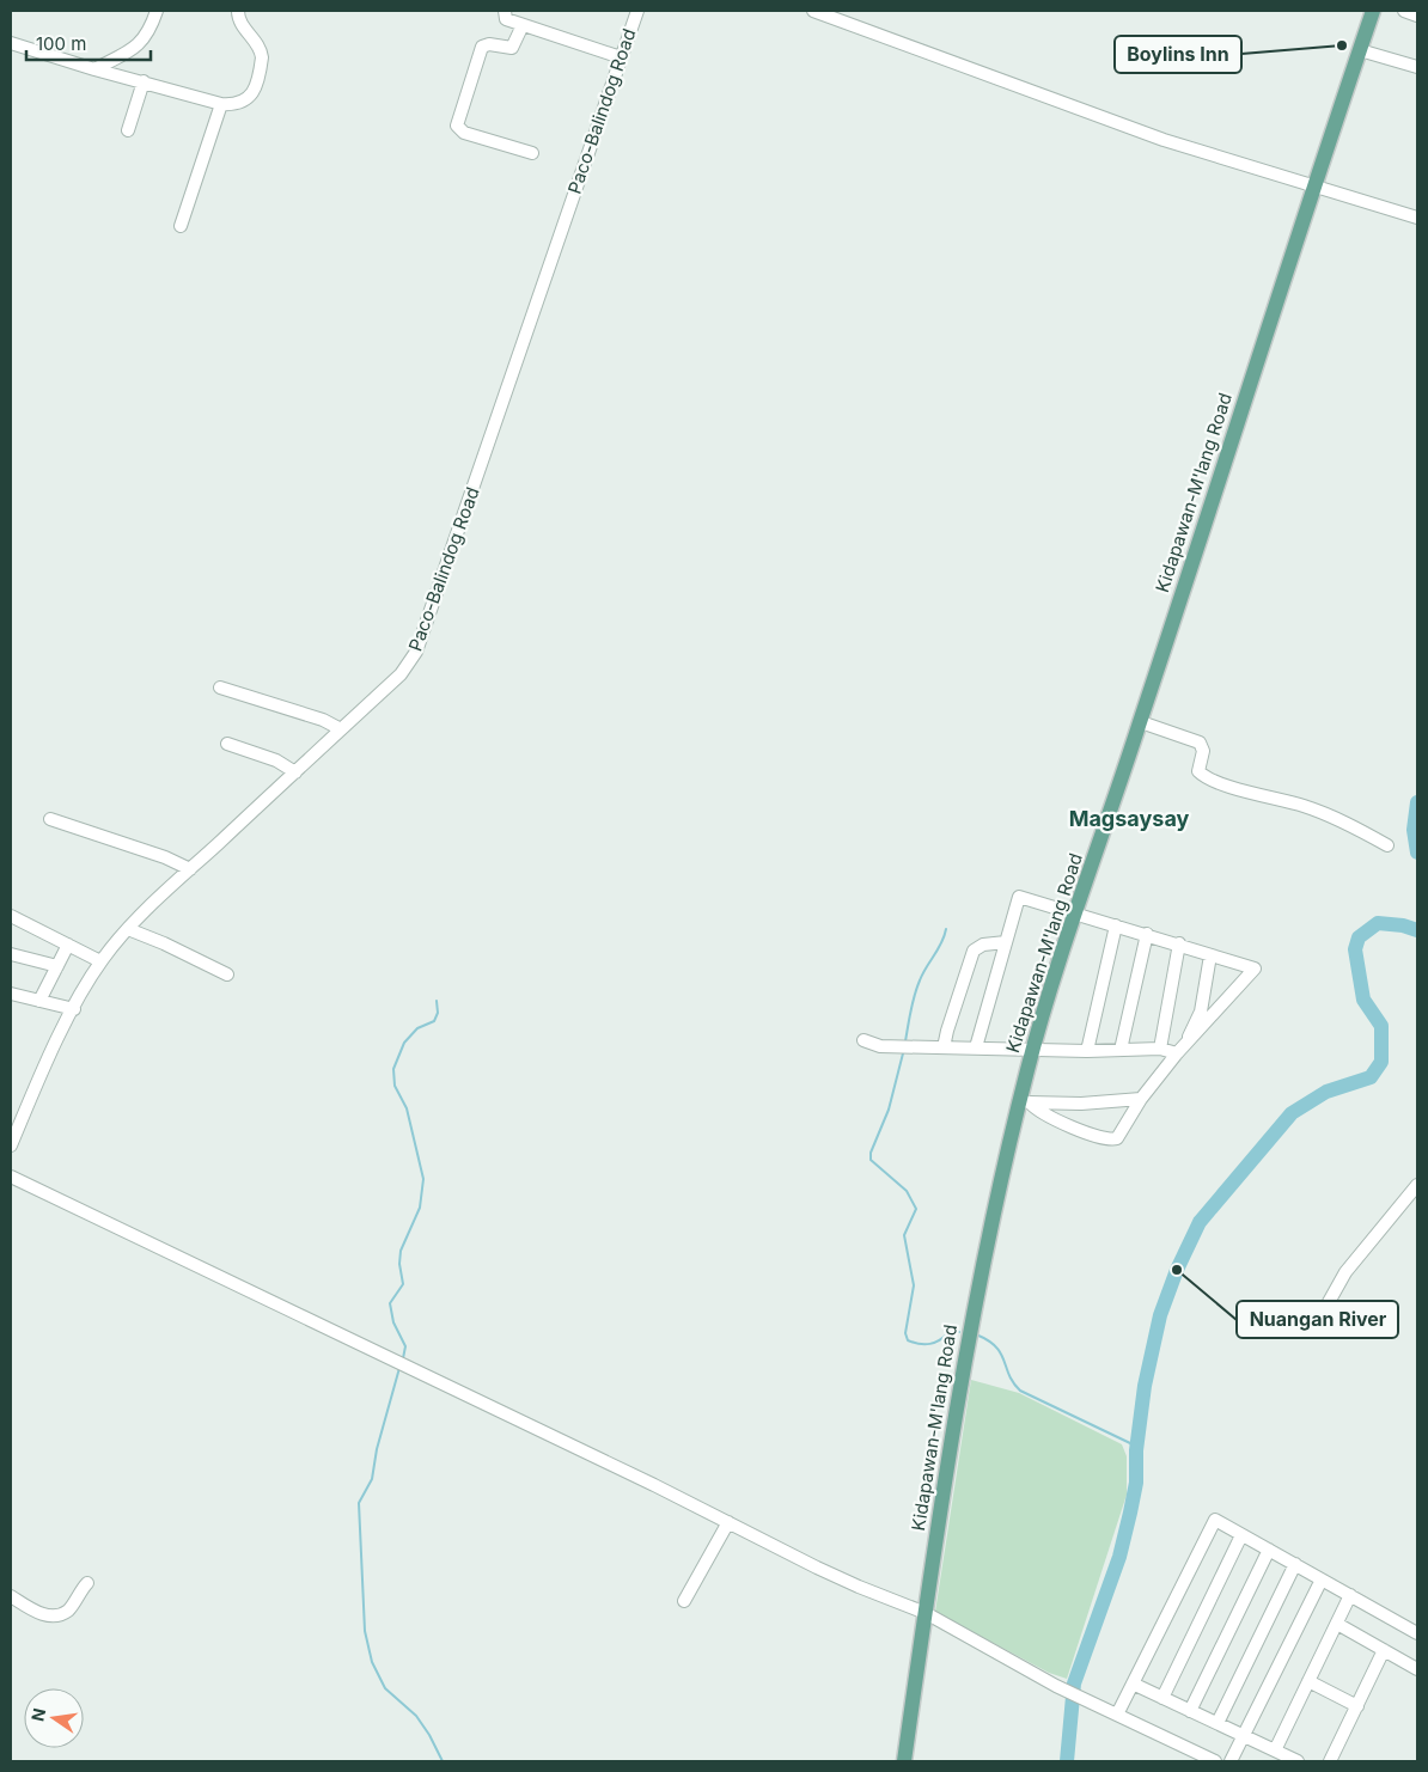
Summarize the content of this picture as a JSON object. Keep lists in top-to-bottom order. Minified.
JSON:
{"streets":{"main road":["Kidapawan-M'lang Road"],"street":["Paco-Balindog Road"]},"districts":["Magsaysay"],"places":["Boylins Inn","Nuangan River"],"scale_bar":"100 m","north":"left"}
